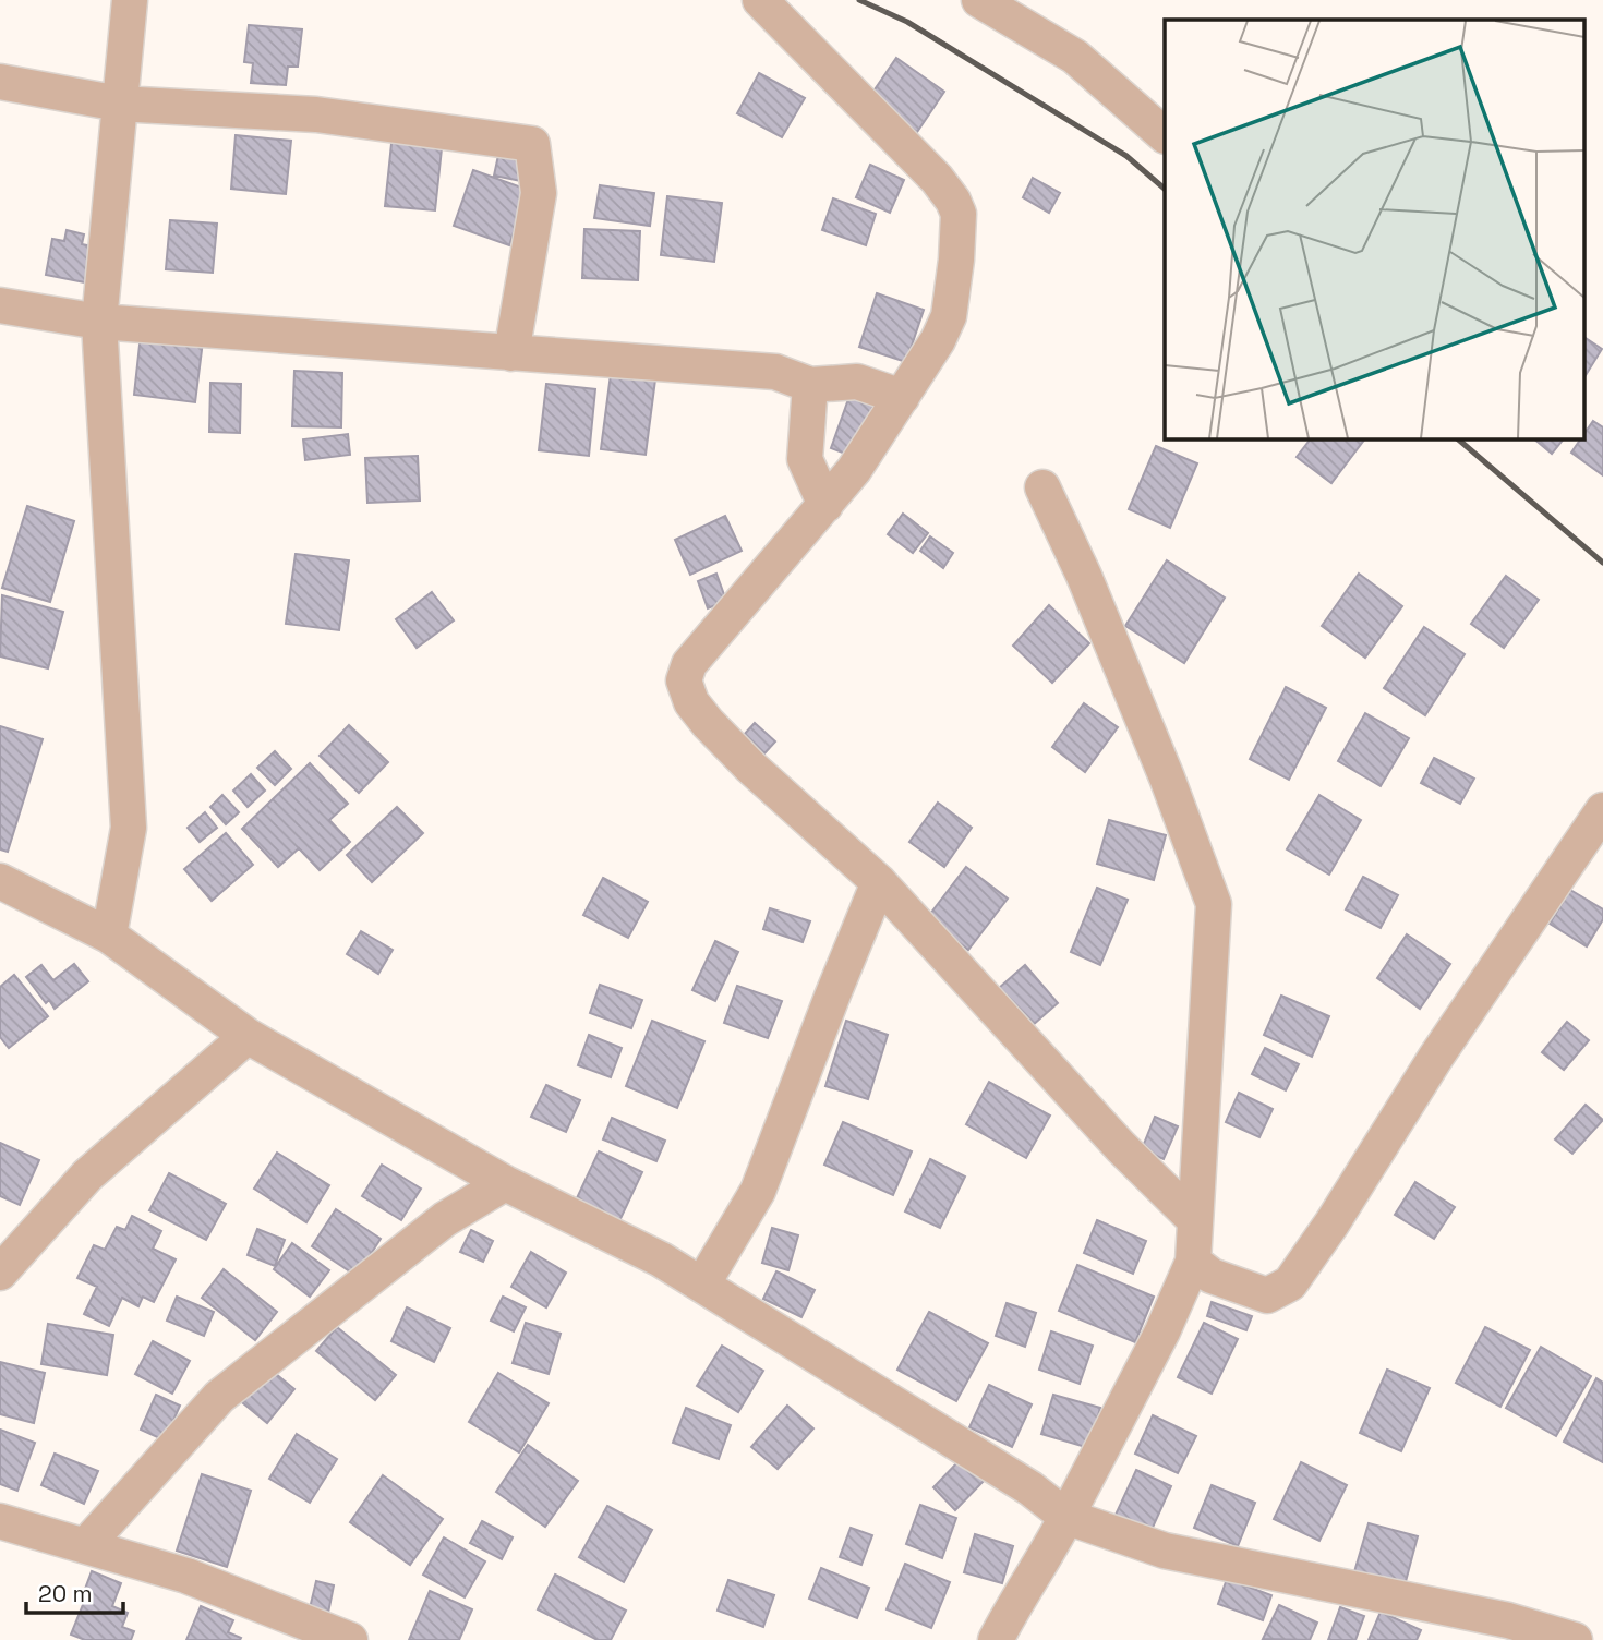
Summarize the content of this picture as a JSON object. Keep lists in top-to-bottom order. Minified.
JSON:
{"scale_bar":"20 m"}
